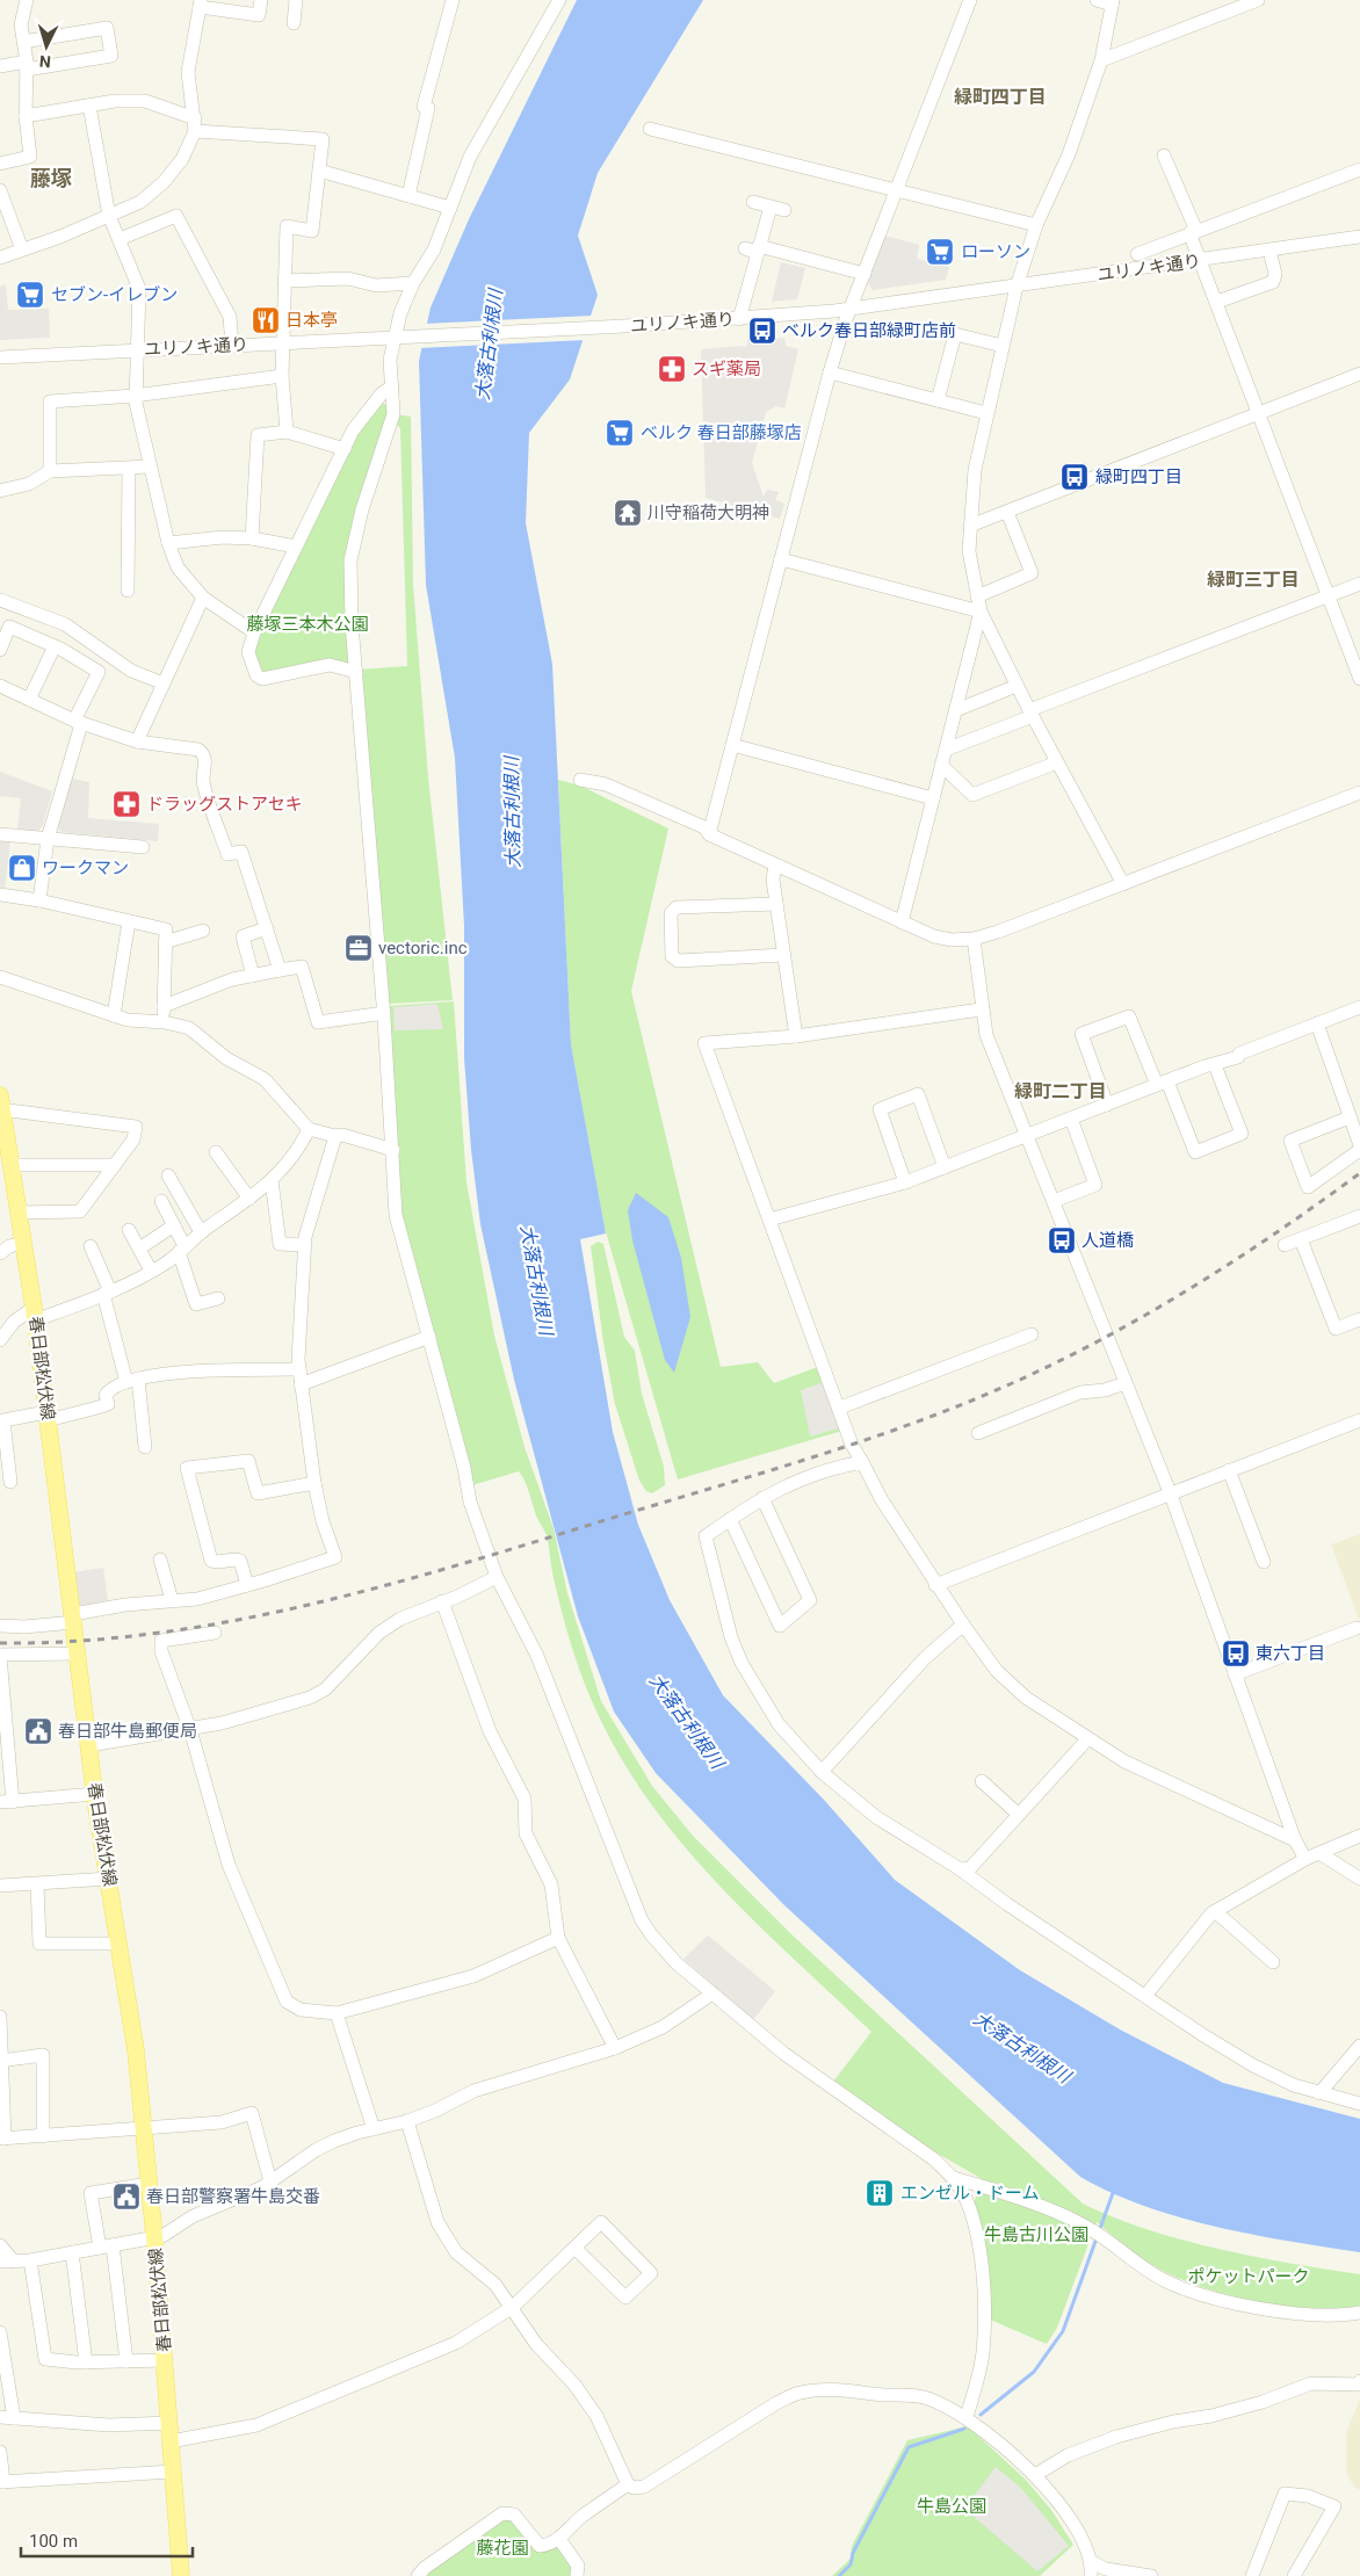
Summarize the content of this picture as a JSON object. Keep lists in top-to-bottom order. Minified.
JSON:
{"streets":{"main road":["春日部松伏線"],"street":["ユリノキ通り"]},"districts":["緑町四丁目","藤塚","緑町三丁目","緑町二丁目"],"water":["大落古利根川"],"parks":["藤塚三本木公園","牛島古川公園","ポケットパーク","牛島公園","藤花園"],"places":{"supermarket":["ローソン","セブン-イレブン","ベルク 春日部藤塚店"],"restaurant":["日本亭"],"bus stop":["ベルク春日部緑町店前","緑町四丁目","人道橋","東六丁目"],"pharmacy":["スギ薬局","ドラッグストアセキ"],"temple":["川守稲荷大明神"],"shop":["ワークマン"],"office":["vectoric.inc"],"public building":["春日部牛島郵便局","春日部警察署牛島交番"],"building":["エンゼル・ドーム"]},"scale_bar":"100 m","north":"bottom"}
